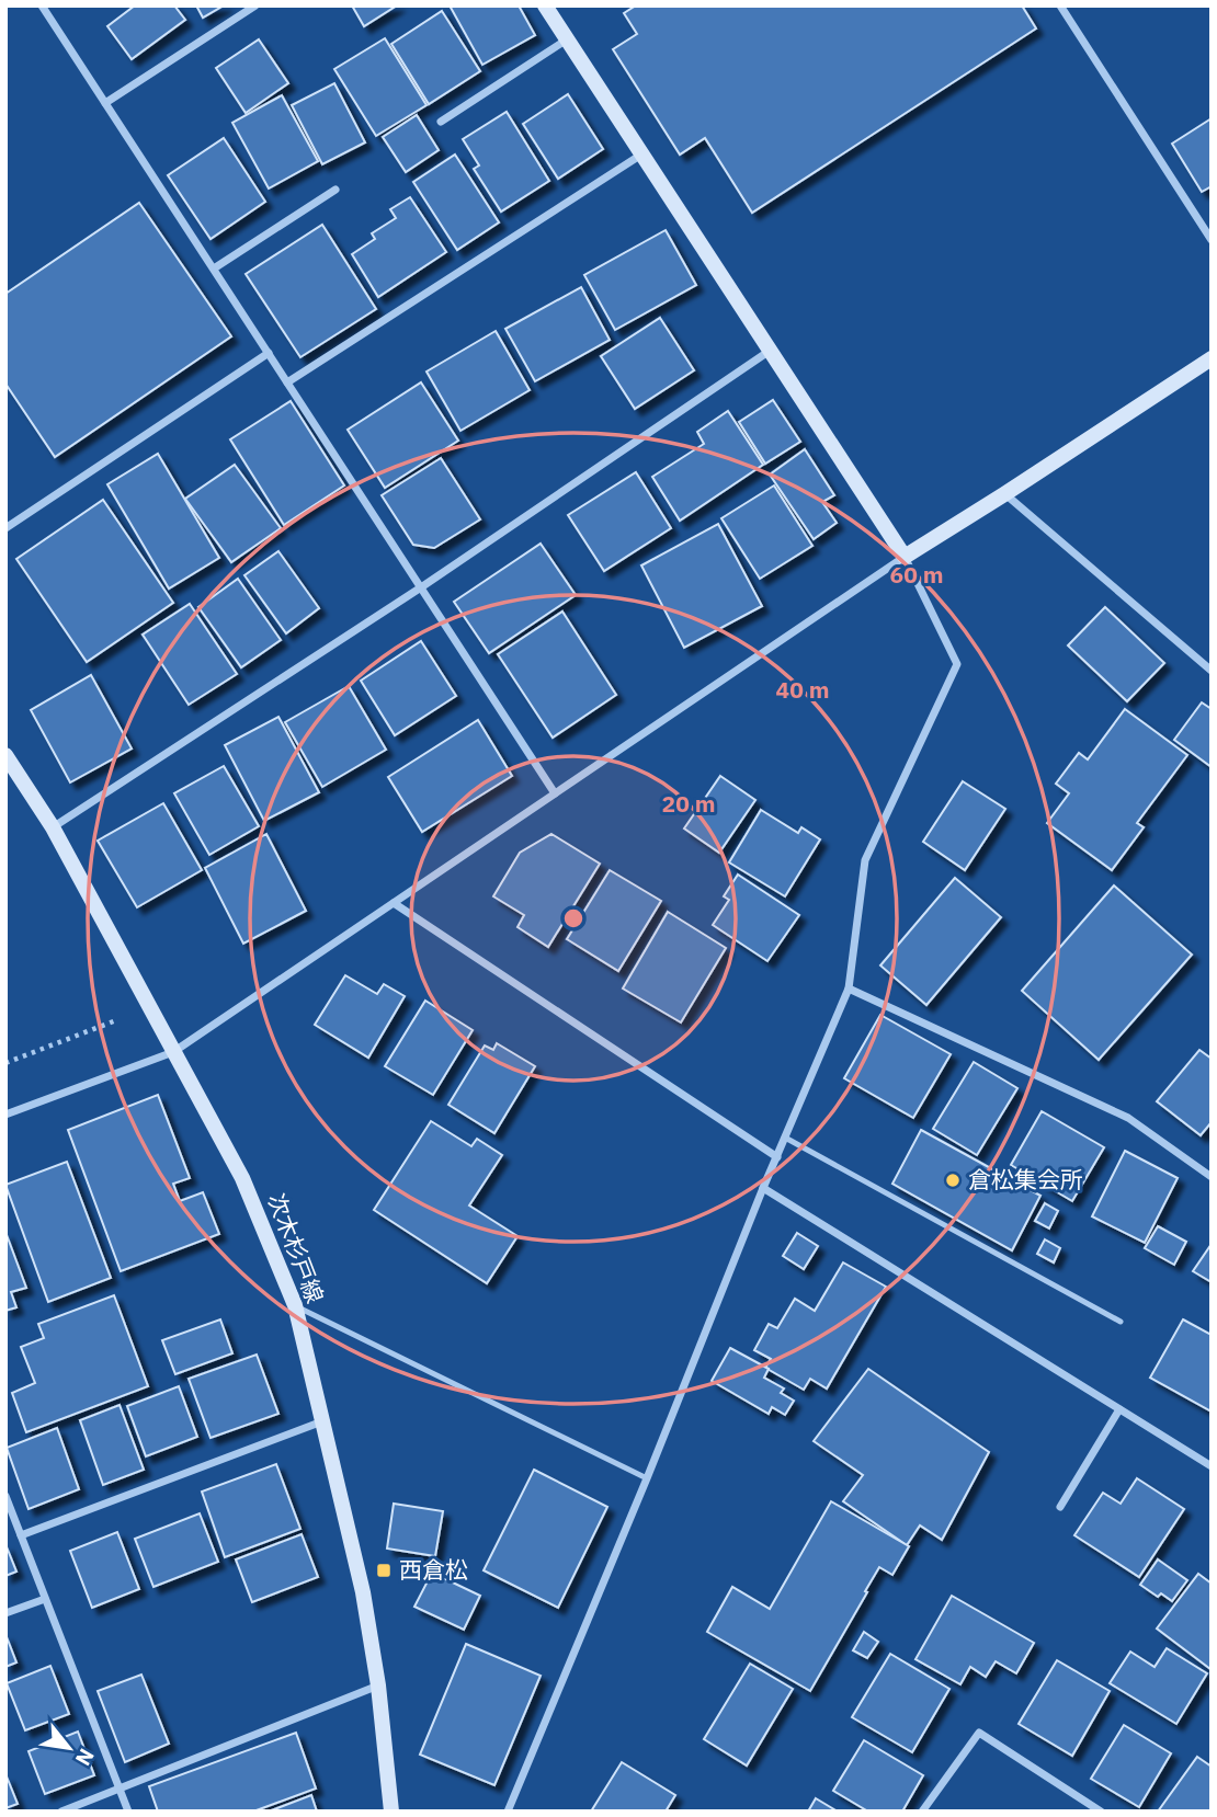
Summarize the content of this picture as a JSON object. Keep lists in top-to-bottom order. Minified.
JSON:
{"streets":{"main road":["次木杉戸線"]},"places":{"other":["倉松集会所"],"transit":["西倉松"]},"north":"bottom right","rings":["60 m","40 m","20 m"]}
